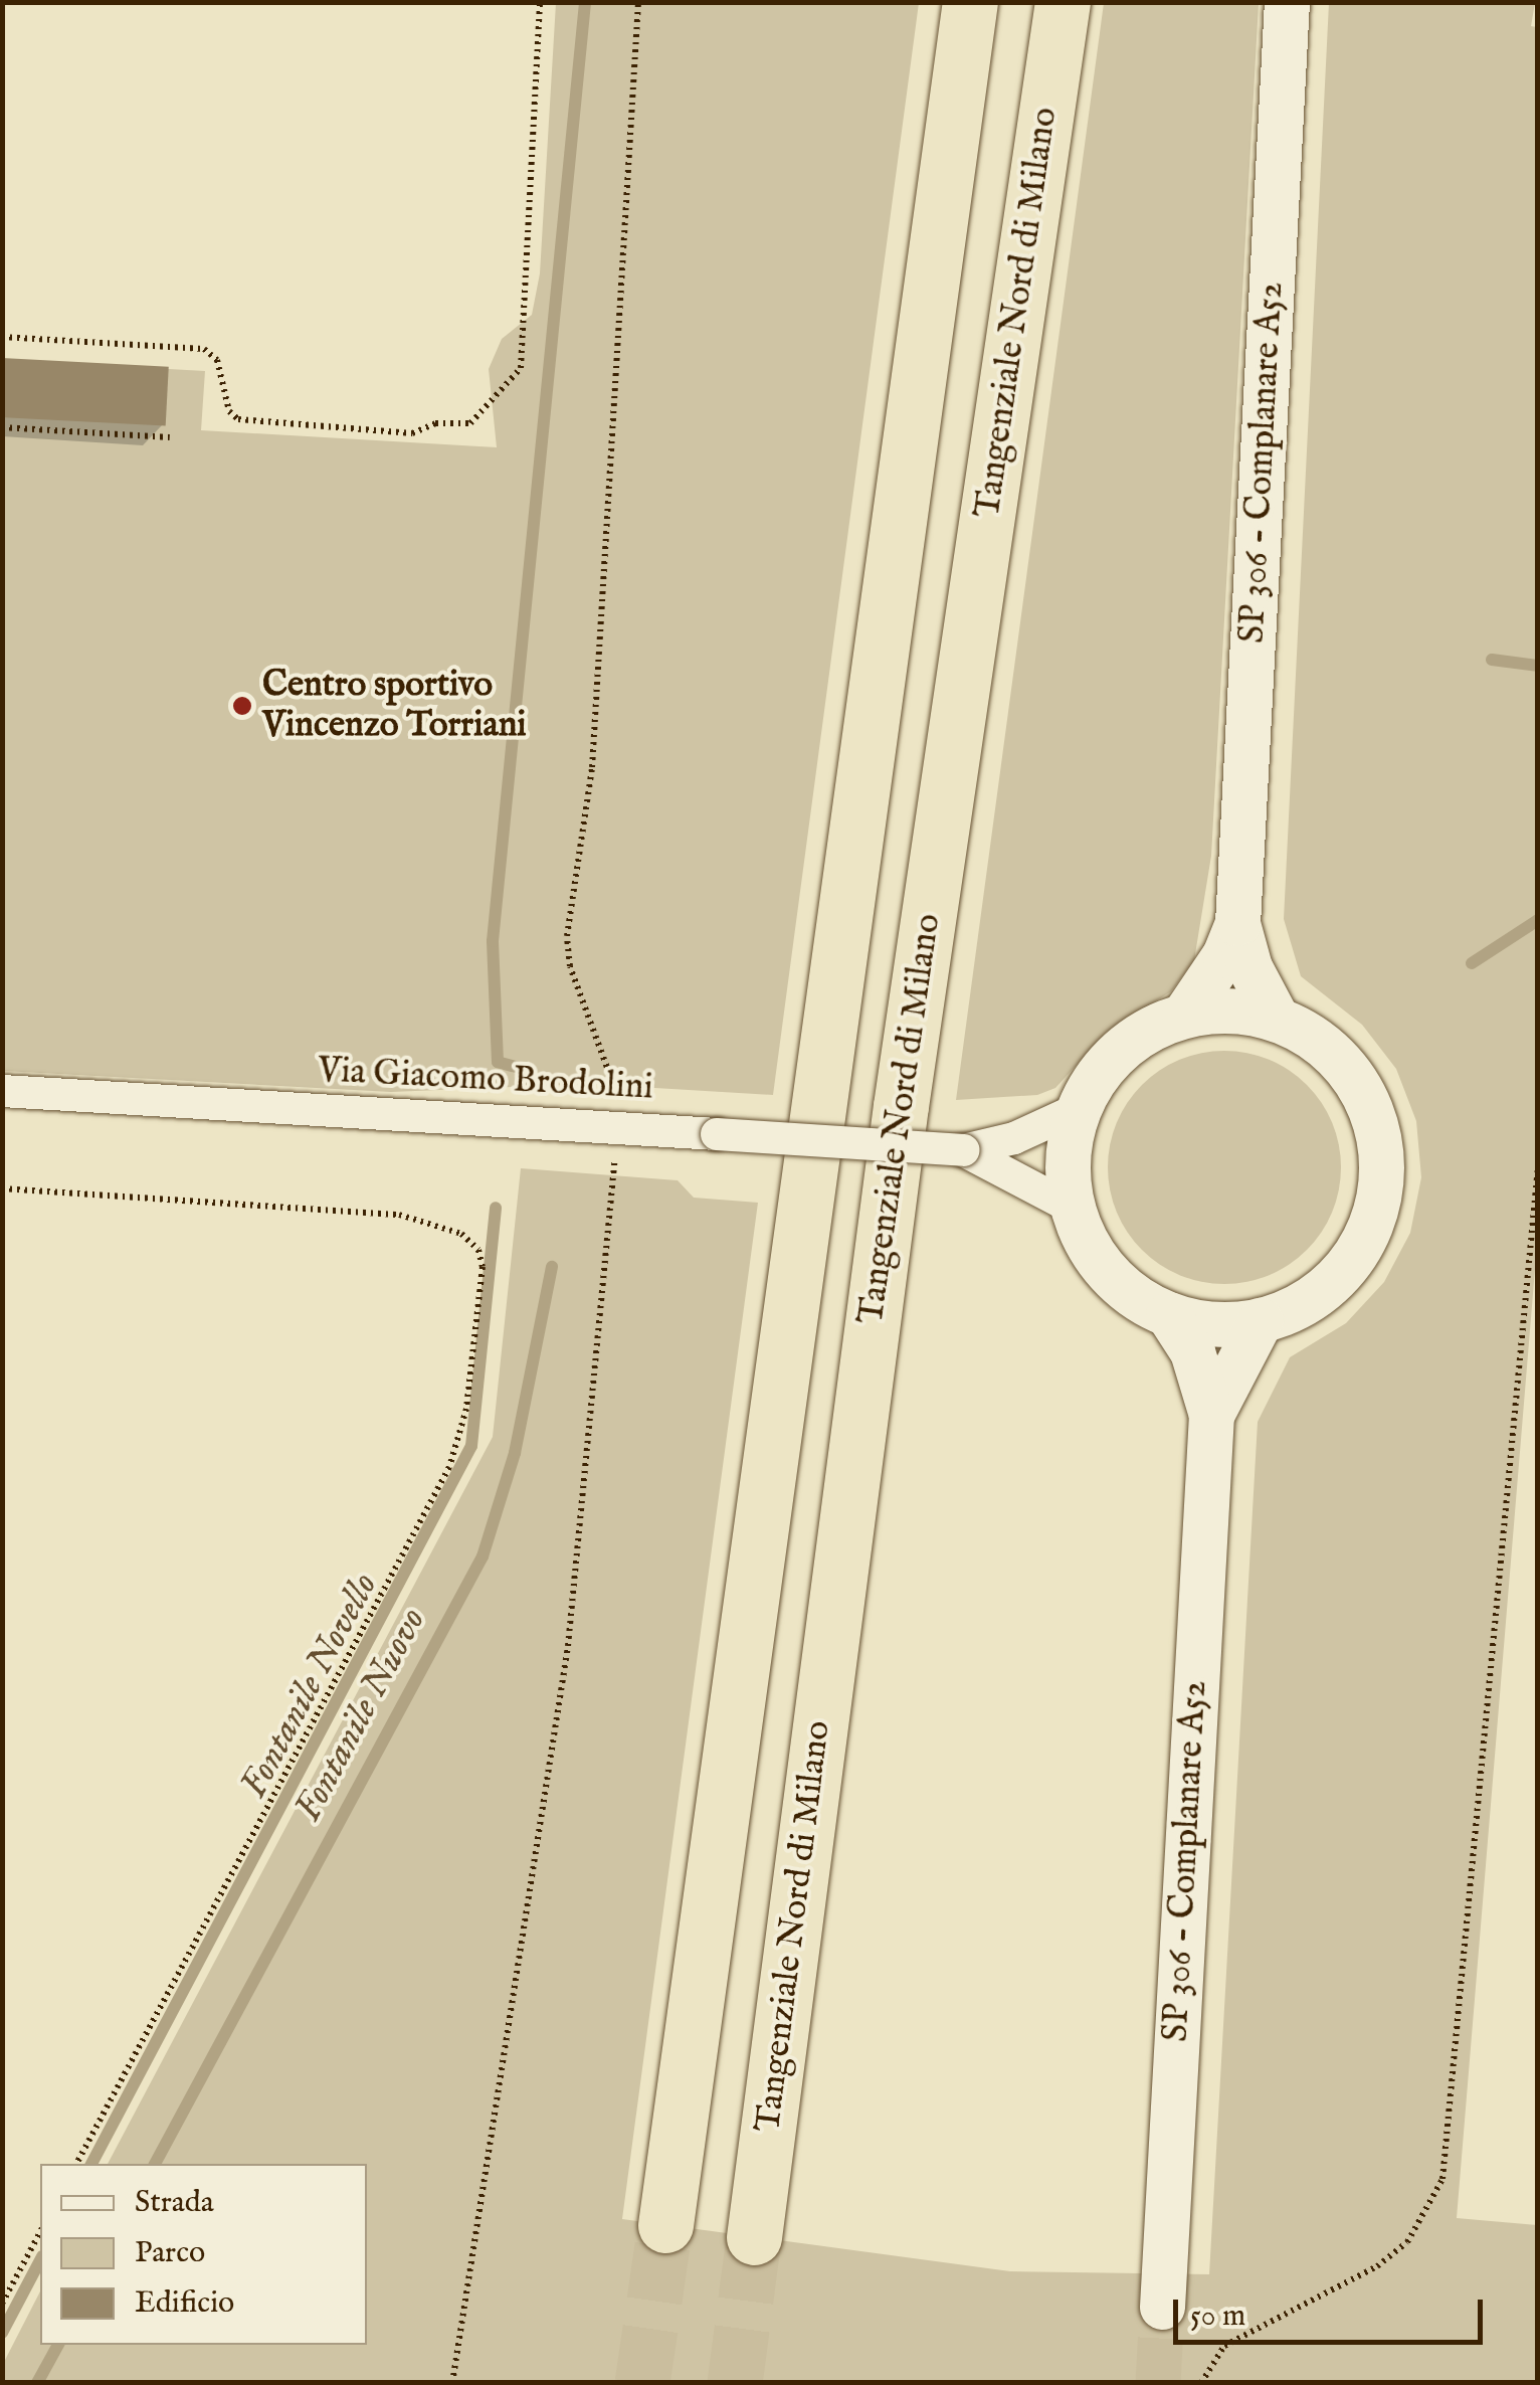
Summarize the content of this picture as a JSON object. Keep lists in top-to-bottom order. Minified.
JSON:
{"streets":{"highway":["Tangenziale Nord di Milano"],"main road":["SP 306 - Complanare A52"],"street":["Via Giacomo Brodolini"]},"water":["Fontanile Novello","Fontanile Nuovo"],"places":["Centro sportivo Vincenzo Torriani"],"legend":["Strada","Parco","Edificio"],"scale_bar":"50 m"}
